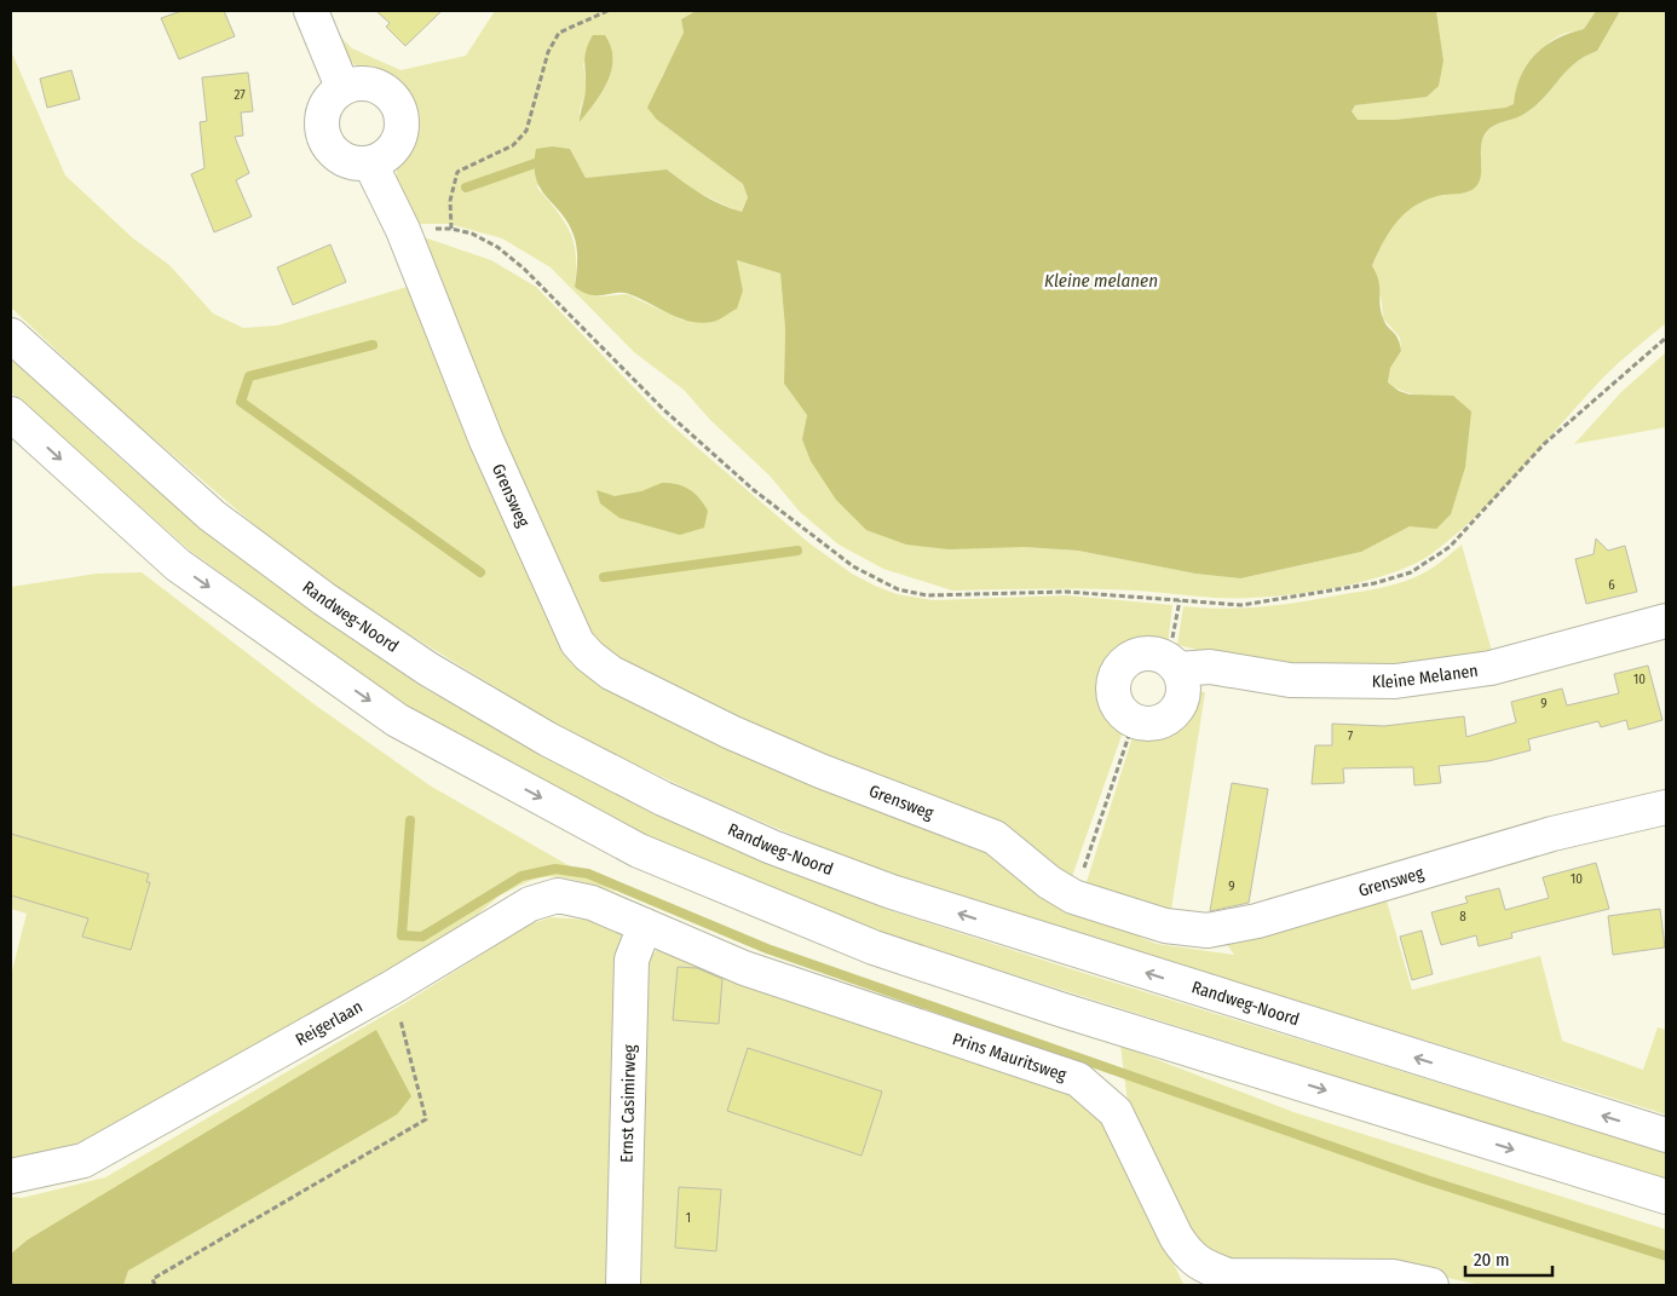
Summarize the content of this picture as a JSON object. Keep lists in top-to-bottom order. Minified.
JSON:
{"streets":{"street":["Grensweg","Randweg-Noord","Kleine Melanen","Reigerlaan","Prins Mauritsweg","Ernst Casimirweg"]},"crossings":[["Reigerlaan","Prins Mauritsweg"],["Reigerlaan","Ernst Casimirweg"],["Prins Mauritsweg","Ernst Casimirweg"]],"water":["Kleine melanen"],"house_numbers":["27","6","10","9","7","10","9","8","1"],"scale_bar":"20 m"}
